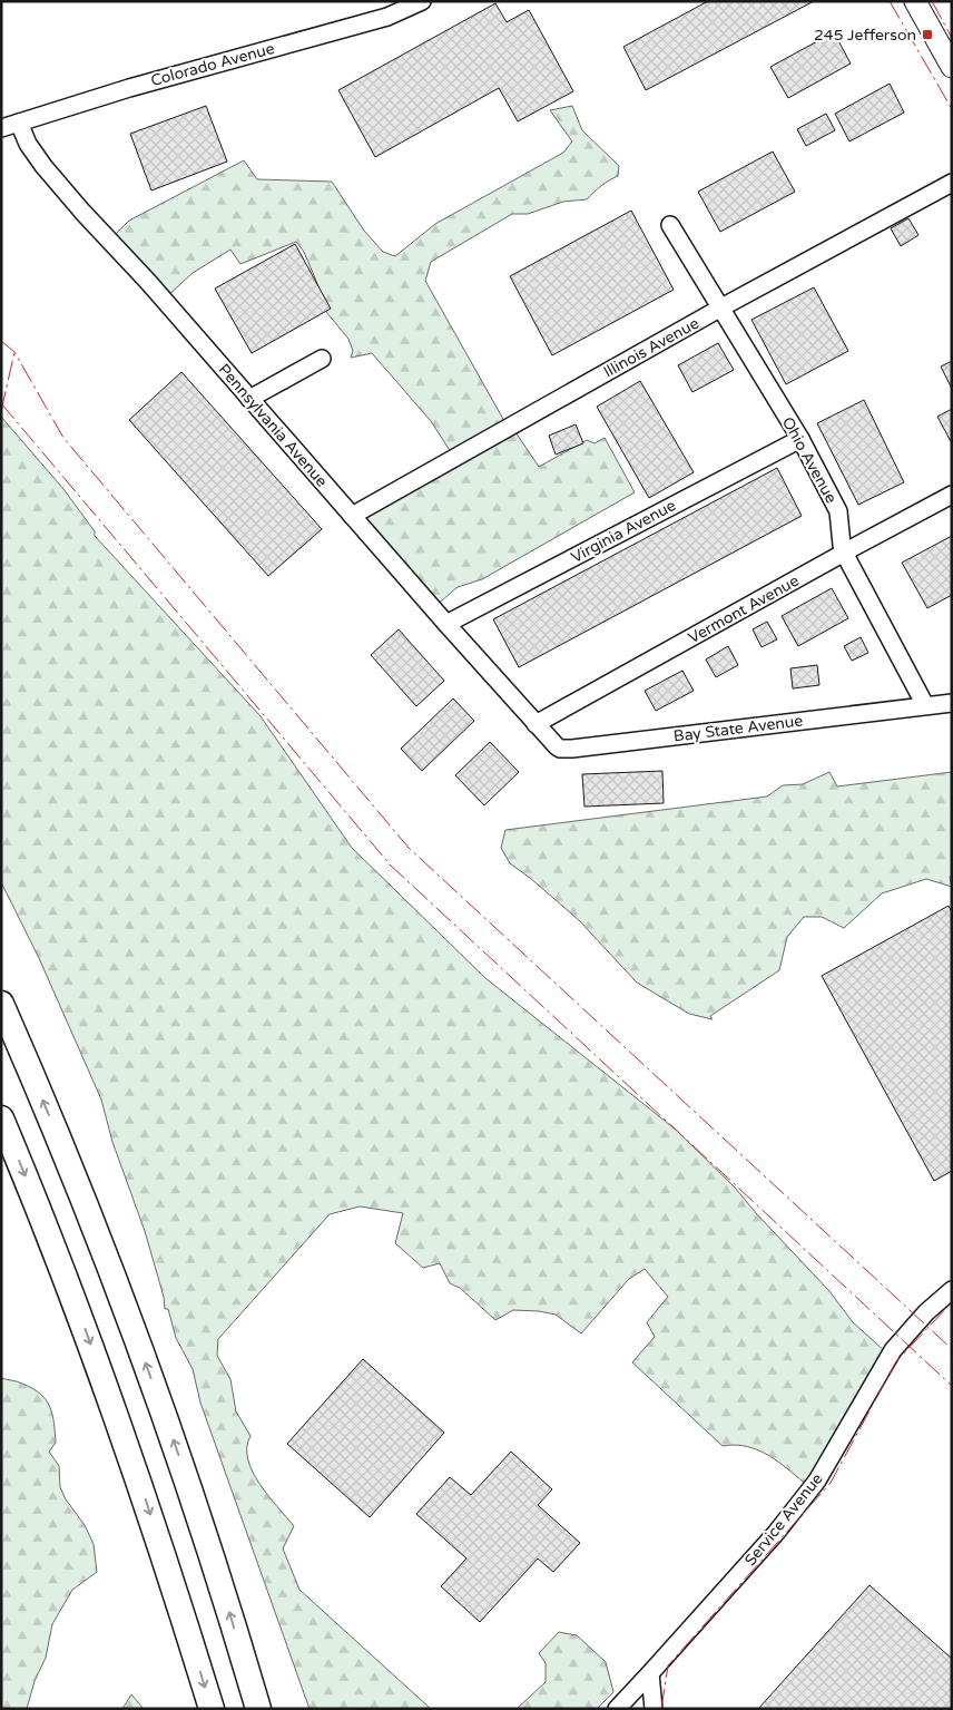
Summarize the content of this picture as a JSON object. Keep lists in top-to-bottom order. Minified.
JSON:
{"streets":{"street":["Colorado Avenue","Illinois Avenue","Pennsylvania Avenue","Ohio Avenue","Virginia Avenue","Vermont Avenue","Bay State Avenue","Service Avenue"]},"crossings":[["Colorado Avenue","Pennsylvania Avenue"],["Illinois Avenue","Pennsylvania Avenue"],["Illinois Avenue","Ohio Avenue"],["Pennsylvania Avenue","Virginia Avenue"],["Pennsylvania Avenue","Vermont Avenue"],["Pennsylvania Avenue","Bay State Avenue"],["Ohio Avenue","Virginia Avenue"],["Ohio Avenue","Vermont Avenue"],["Ohio Avenue","Bay State Avenue"],["Vermont Avenue","Bay State Avenue"]],"places":{"transit":["245 Jefferson"]}}
